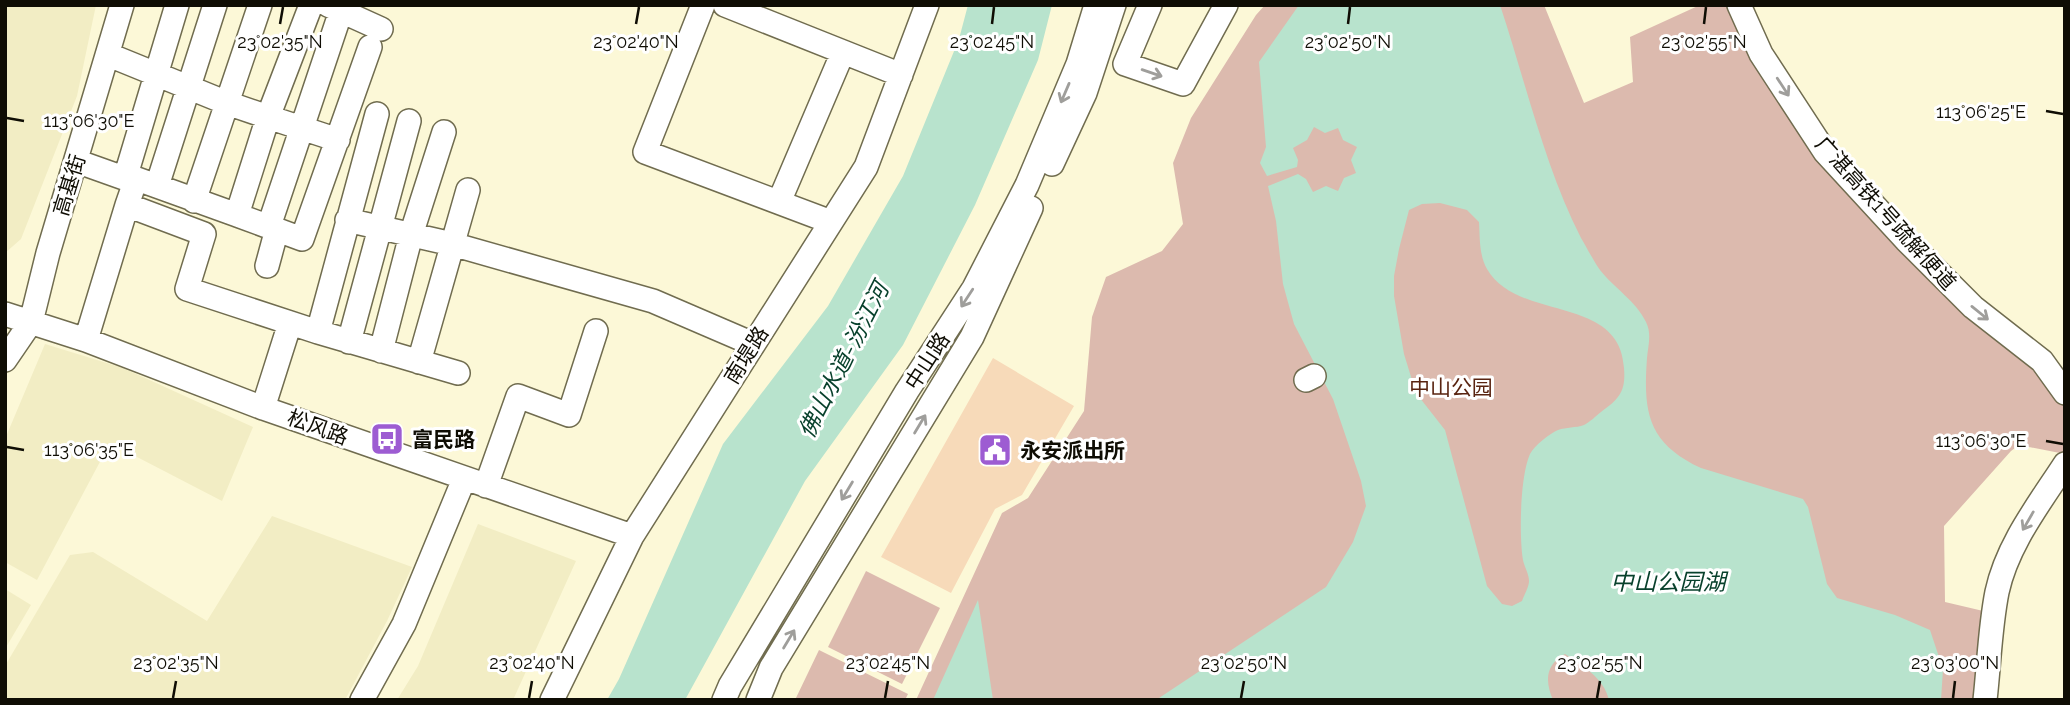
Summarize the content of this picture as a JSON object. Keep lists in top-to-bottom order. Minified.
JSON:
{"streets":{"street":["高基街","广湛高铁1号疏解便道","南堤路","中山路","松风路"]},"crossings":[["高基街","松风路"],["南堤路","松风路"]],"one_way":["广湛高铁1号疏解便道"],"water":["佛山水道-汾江河","中山公园湖"],"parks":["中山公园"],"places":{"bus stop":["富民路"],"public building":["永安派出所"]},"coordinates":["23°02'50\"N","23°02'35\"N","23°02'40\"N","23°02'45\"N","23°02'55\"N","113°06'25\"E","113°06'30\"E","113°06'35\"E","23°03'00\"N"]}
